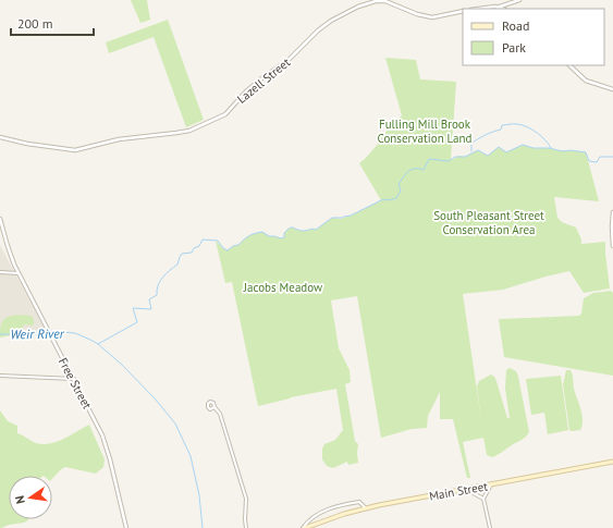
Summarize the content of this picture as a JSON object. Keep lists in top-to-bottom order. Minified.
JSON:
{"streets":{"main road":["Main Street"],"street":["Lazell Street","Free Street"]},"water":["Weir River"],"parks":["Fulling Mill Brook Conservation Land","South Pleasant Street Conservation Area","Jacobs Meadow"],"legend":["Road","Park"],"scale_bar":"200 m","north":"left"}
